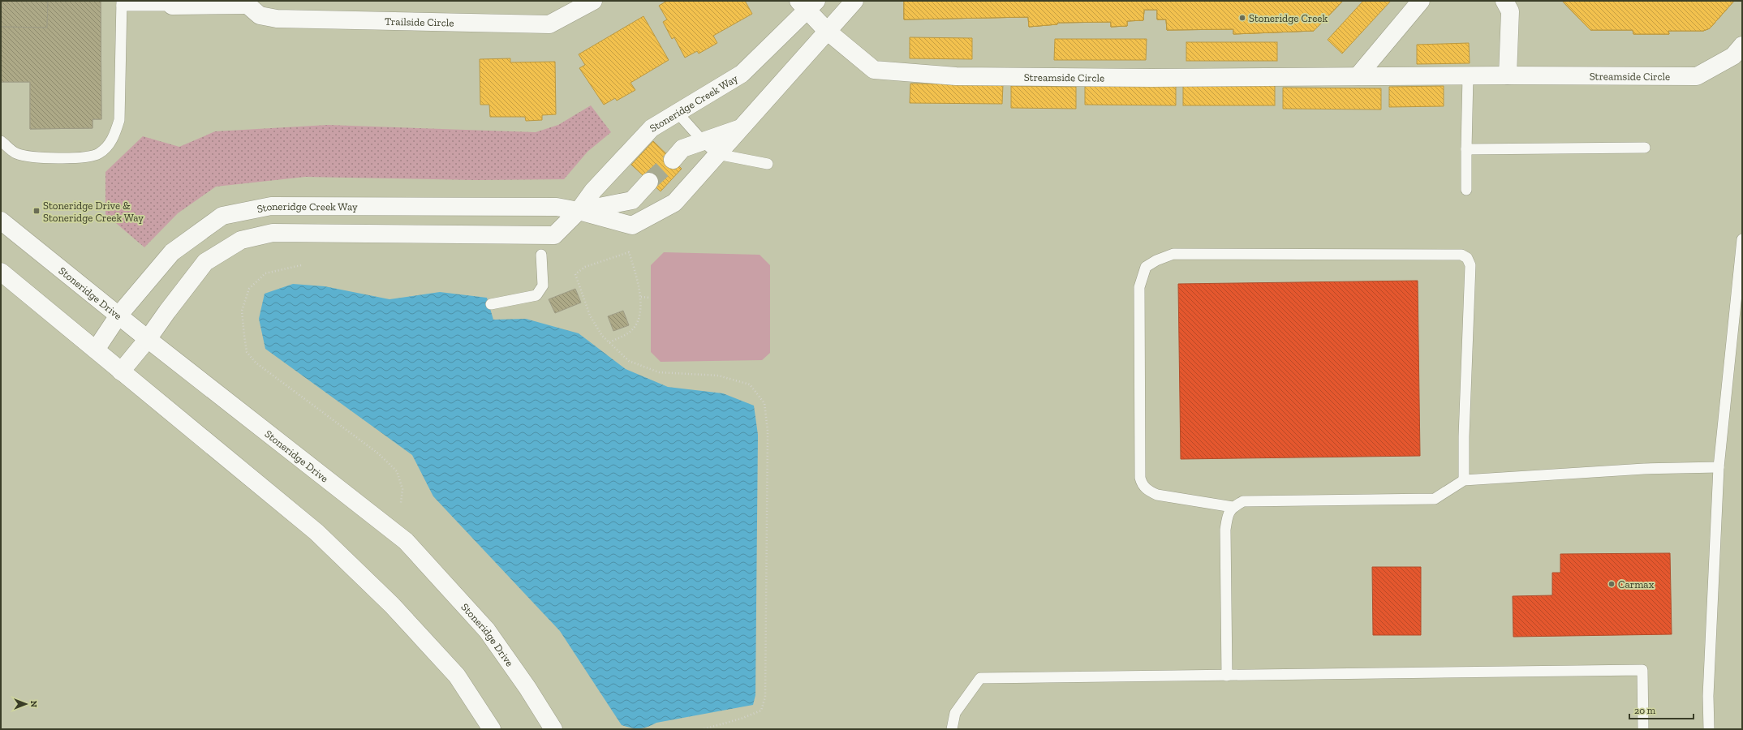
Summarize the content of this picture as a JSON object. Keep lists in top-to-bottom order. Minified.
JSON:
{"streets":{"street":["Trailside Circle","Streamside Circle","Stoneridge Creek Way","Stoneridge Drive"]},"crossings":[["Streamside Circle","Stoneridge Creek Way"],["Stoneridge Creek Way","Stoneridge Drive"]],"places":{"other":["Stoneridge Creek","Carmax"],"transit":["Stoneridge Drive & Stoneridge Creek Way"]},"scale_bar":"20 m","north":"right"}
